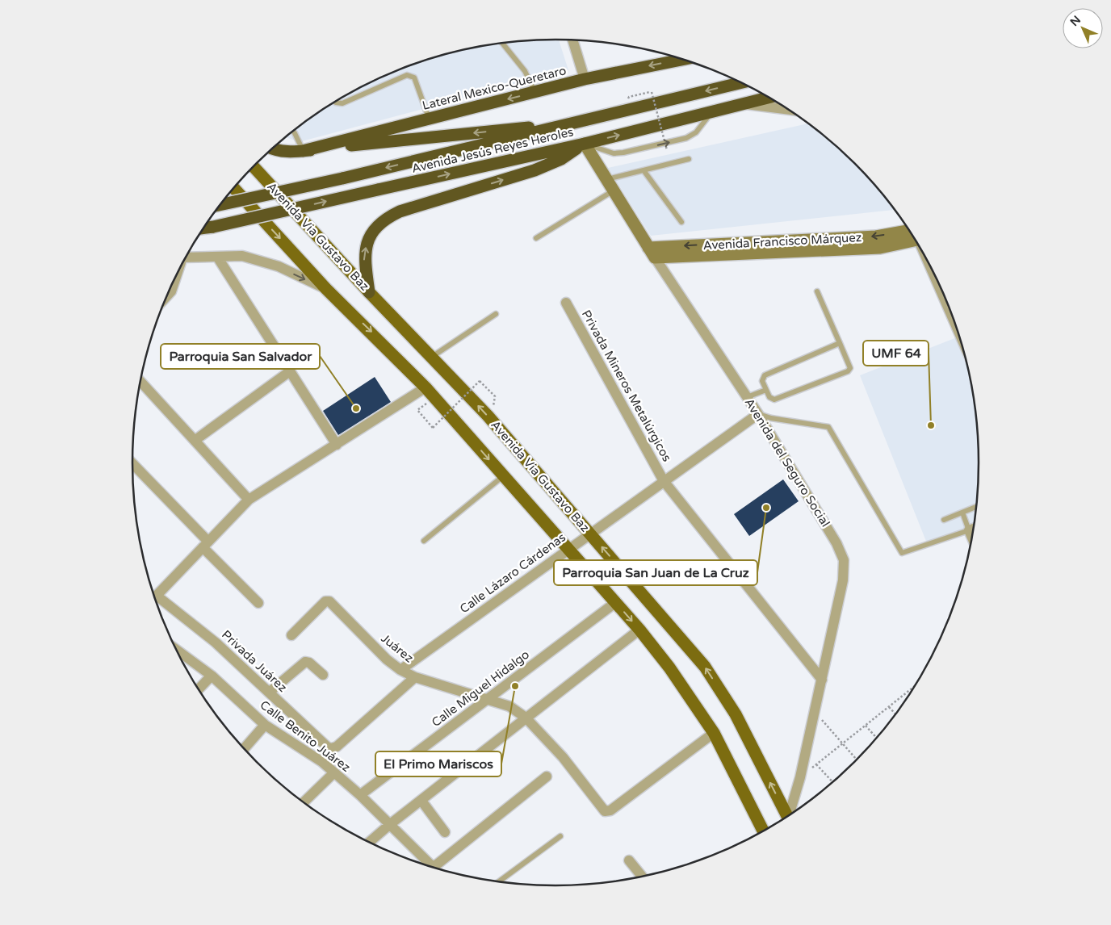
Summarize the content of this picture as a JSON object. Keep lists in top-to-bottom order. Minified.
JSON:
{"streets":{"highway":["Lateral Mexico-Queretaro","Avenida Jesús Reyes Heroles"],"main road":["Avenida Via Gustavo Baz"],"street":["Avenida Francisco Márquez","Privada Mineros Metalúrgicos","Avenida del Seguro Social","Calle Lázaro Cárdenas","Juárez","Privada Juárez","Calle Miguel Hidalgo","Calle Benito Juárez"]},"crossings":[["Avenida Jesús Reyes Heroles","Avenida del Seguro Social"],["Avenida Via Gustavo Baz","Calle Lázaro Cárdenas"],["Avenida Francisco Márquez","Avenida del Seguro Social"],["Privada Mineros Metalúrgicos","Avenida del Seguro Social"],["Privada Mineros Metalúrgicos","Calle Lázaro Cárdenas"],["Avenida del Seguro Social","Calle Lázaro Cárdenas"],["Calle Lázaro Cárdenas","Juárez"],["Juárez","Privada Juárez"],["Juárez","Calle Miguel Hidalgo"],["Calle Miguel Hidalgo","Calle Benito Juárez"]],"places":["Parroquia San Salvador","UMF 64","Parroquia San Juan de La Cruz","El Primo Mariscos"],"north":"top left"}
